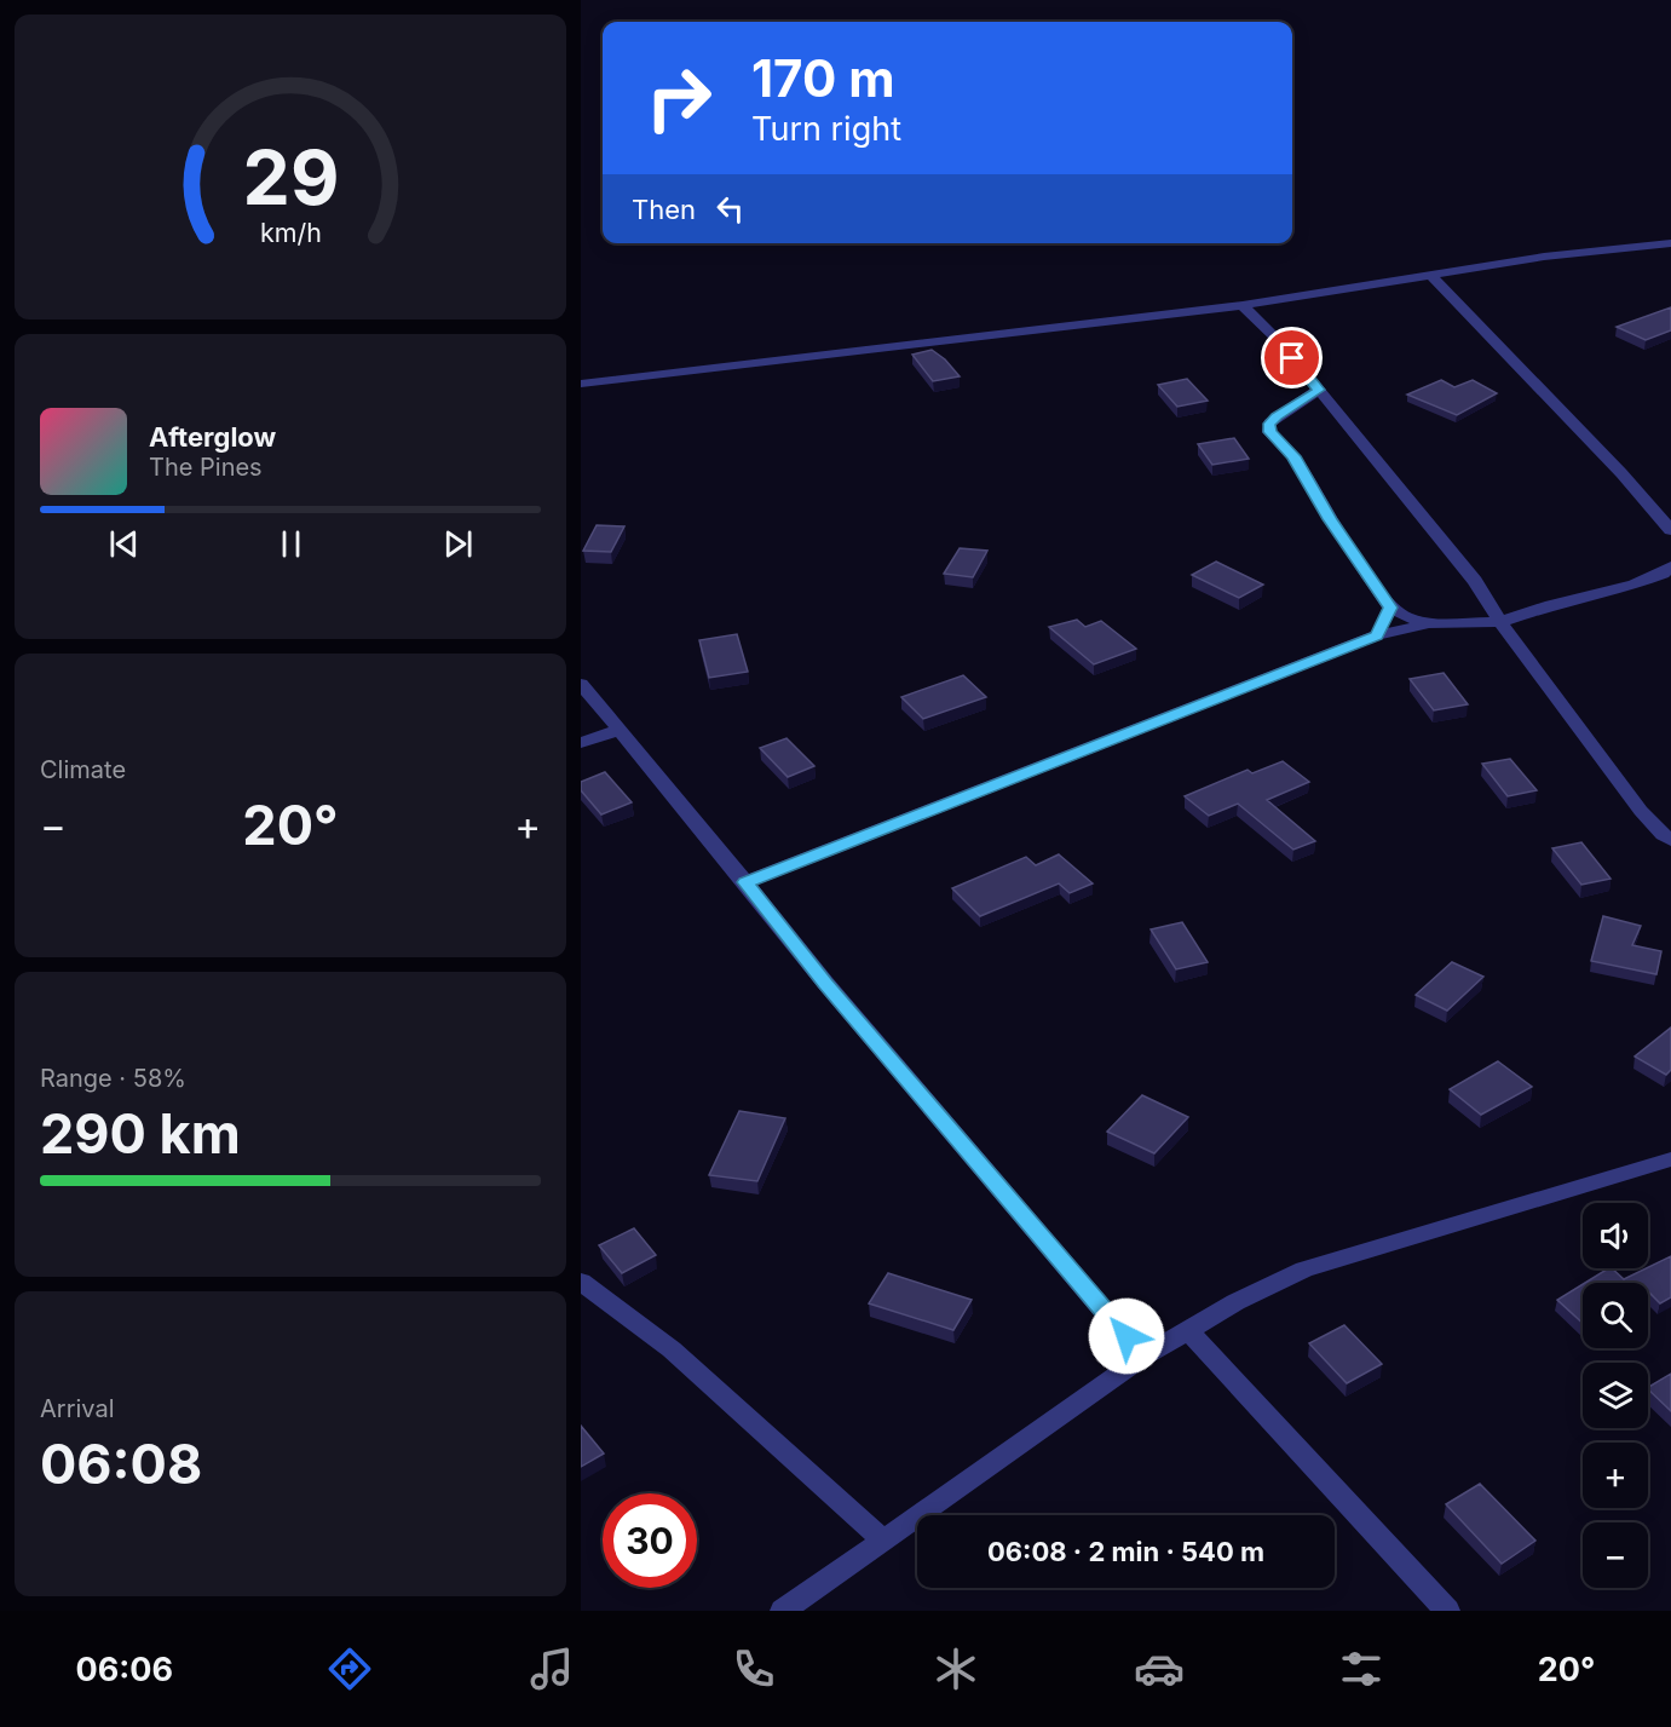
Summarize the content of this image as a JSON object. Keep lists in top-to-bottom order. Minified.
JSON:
{"page":{"turn":["170 m","Turn right"],"then":"Then","song":["Afterglow","The Pines"],"tile":["Climate",["Range · 58%","290 km"],["Arrival","06:08"]],"heat":["−","20°","+"],"map_buttons":["+","−"],"limit":"30","trip":"06:08 · 2 min · 540 m","tabs":["06:06","20°"],"gauge":["29","km/h"]}}
